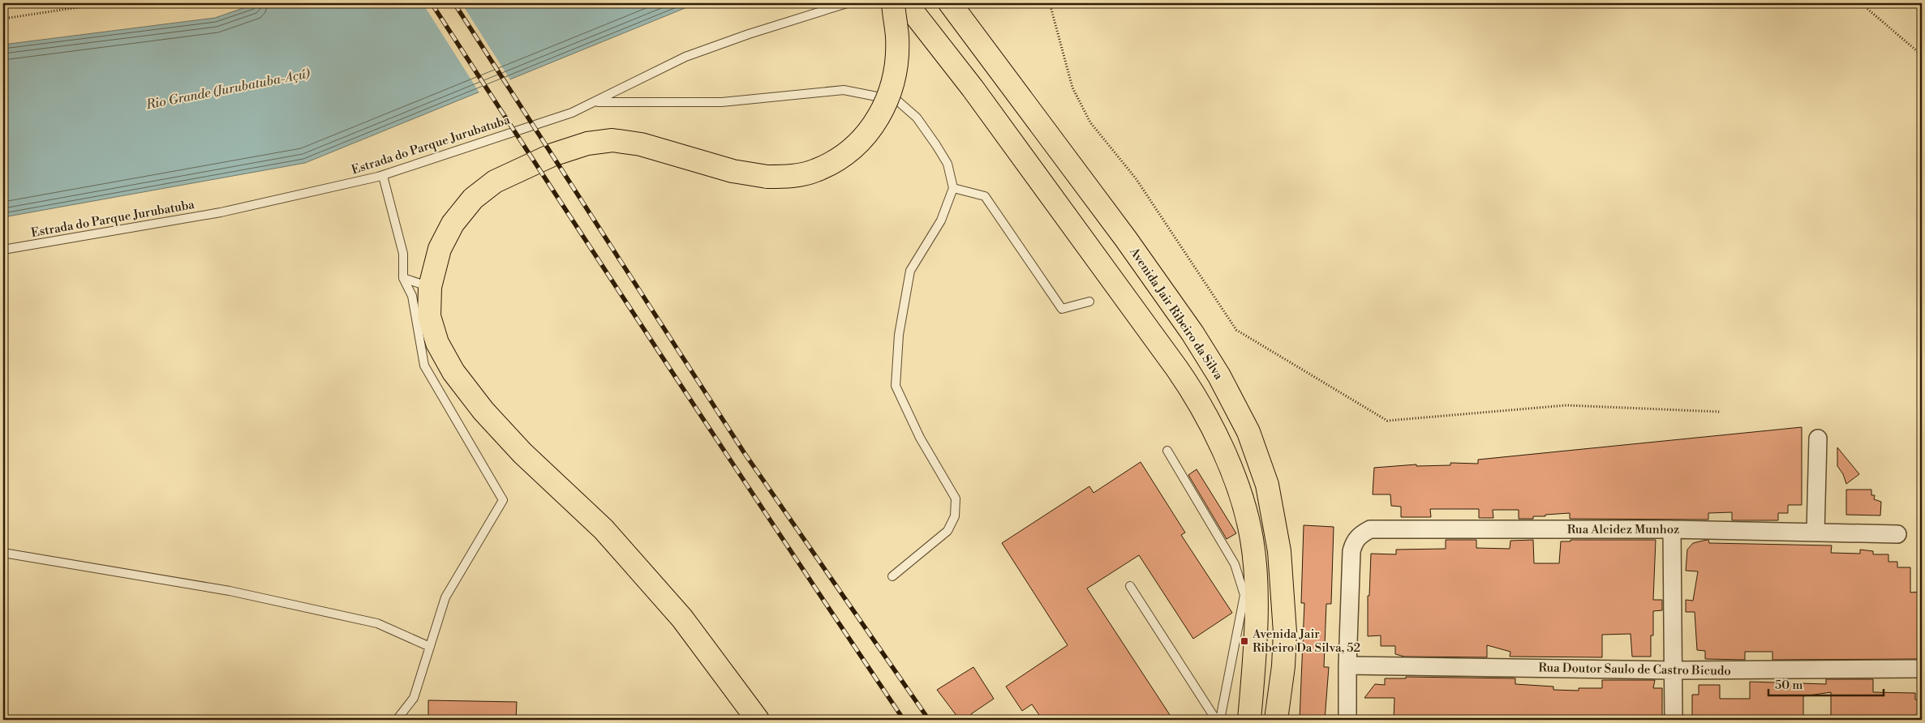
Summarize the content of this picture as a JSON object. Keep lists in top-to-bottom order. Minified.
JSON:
{"streets":{"main road":["Avenida Jair Ribeiro da Silva"],"street":["Rua Alcidez Munhoz","Rua Doutor Saulo de Castro Bicudo"],"lane":["Estrada do Parque Jurubatuba"]},"crossings":[["Rua Alcidez Munhoz","Rua Doutor Saulo de Castro Bicudo"]],"water":["Rio Grande (Jurubatuba-Açú)"],"places":{"transit":["Avenida Jair Ribeiro Da Silva, 52"]},"scale_bar":"50 m"}
